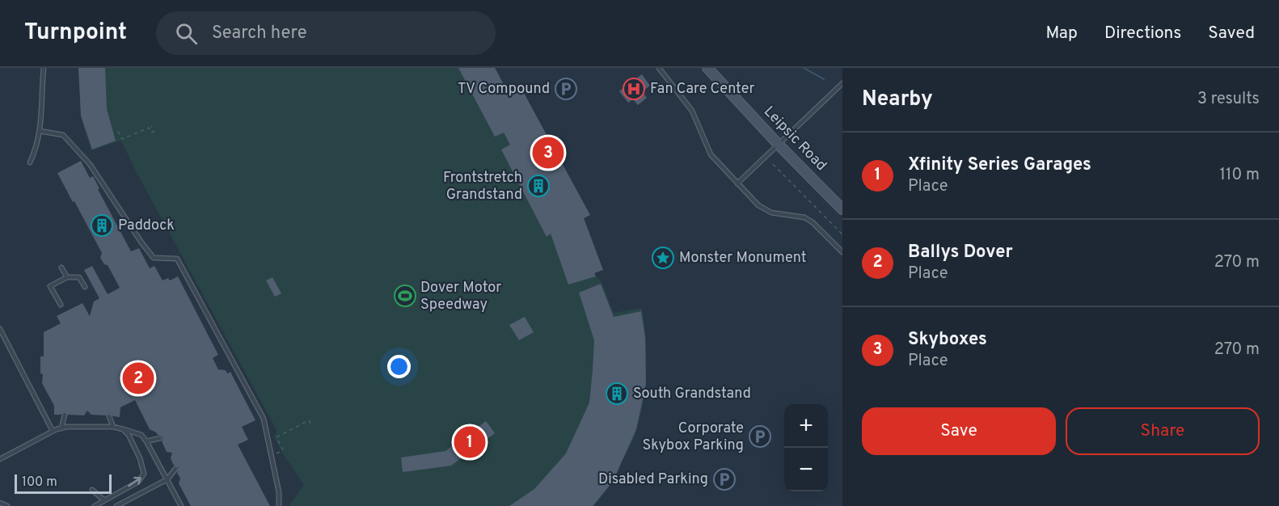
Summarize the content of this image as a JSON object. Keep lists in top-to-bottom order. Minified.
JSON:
{"streets":{"street":["Leipsic Road"]},"places":{"parking":["TV Compound","Corporate Skybox Parking","Disabled Parking"],"hospital":["Fan Care Center"],"building":["Frontstretch Grandstand","Paddock","South Grandstand"],"place":["Monster Monument"],"sports":["Dover Motor Speedway"]},"scale_bar":"100 m","page":{"header":"Turnpoint","search":"Search here","nav":["Map","Directions","Saved"],"heading":["Nearby","3 results"],"list":[{"mark":"1","name":"Xfinity Series Garages","note":"Place","value":"110 m"},{"mark":"2","name":"Ballys Dover","note":"Place","value":"270 m"},{"mark":"3","name":"Skyboxes","note":"Place","value":"270 m"}],"pins":["3","2","1"],"buttons":["Save","Share"],"map_buttons":["+","−"],"scale":"100 m"}}
